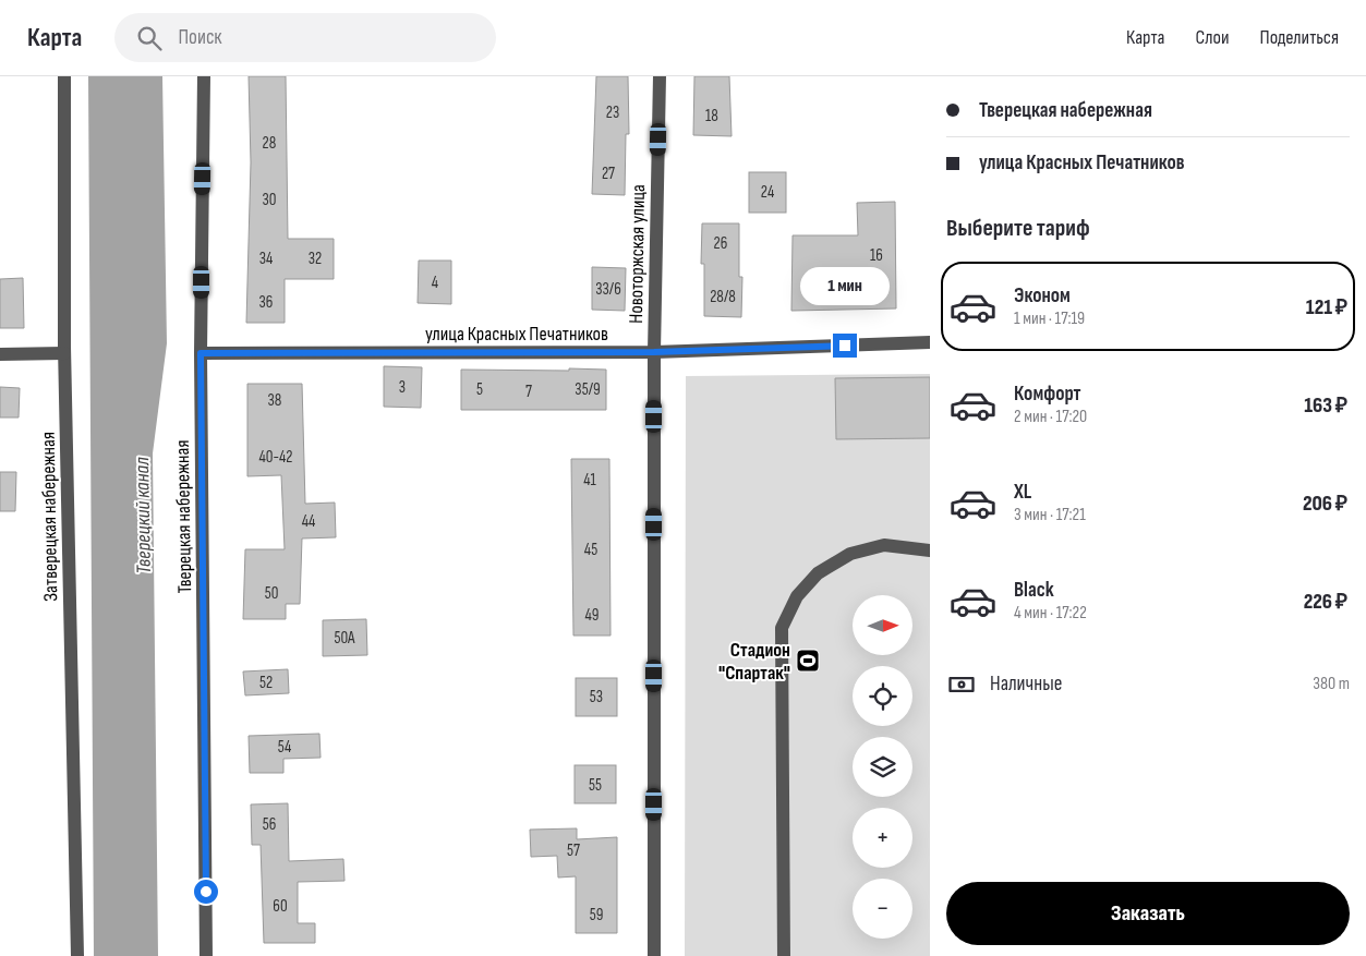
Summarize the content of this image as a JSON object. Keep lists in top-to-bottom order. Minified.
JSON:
{"streets":{"street":["Новоторжская улица","улица Красных Печатников","Затверецкая набережная","Тверецкая набережная"]},"crossings":[["Новоторжская улица","улица Красных Печатников"],["улица Красных Печатников","Тверецкая набережная"]],"water":["Тверецкий канал"],"places":{"sports":["Стадион \"Спартак\""]},"house_numbers":["23","18","28","27","24","30","26","16","34","32","4","33/6","28/8","36","3","5","35/9","7","38","40-42","41","44","45","50","49","50А","52","53","54","55","56","57","60","59"],"north":"right","page":{"header":"Карта","search":"Поиск","nav":["Карта","Слои","Поделиться"],"banner":["Тверецкая набережная","улица Красных Печатников"],"heading":"Выберите тариф","list":[{"name":"Эконом","note":"1 мин · 17:19","value":"121 ₽"},{"name":"Комфорт","note":"2 мин · 17:20","value":"163 ₽"},{"name":"XL","note":"3 мин · 17:21","value":"206 ₽"},{"name":"Black","note":"4 мин · 17:22","value":"226 ₽"}],"bubble":"1 мин","map_buttons":["+","−"],"pay":["Наличные","380 m"],"buttons":"Заказать"}}
